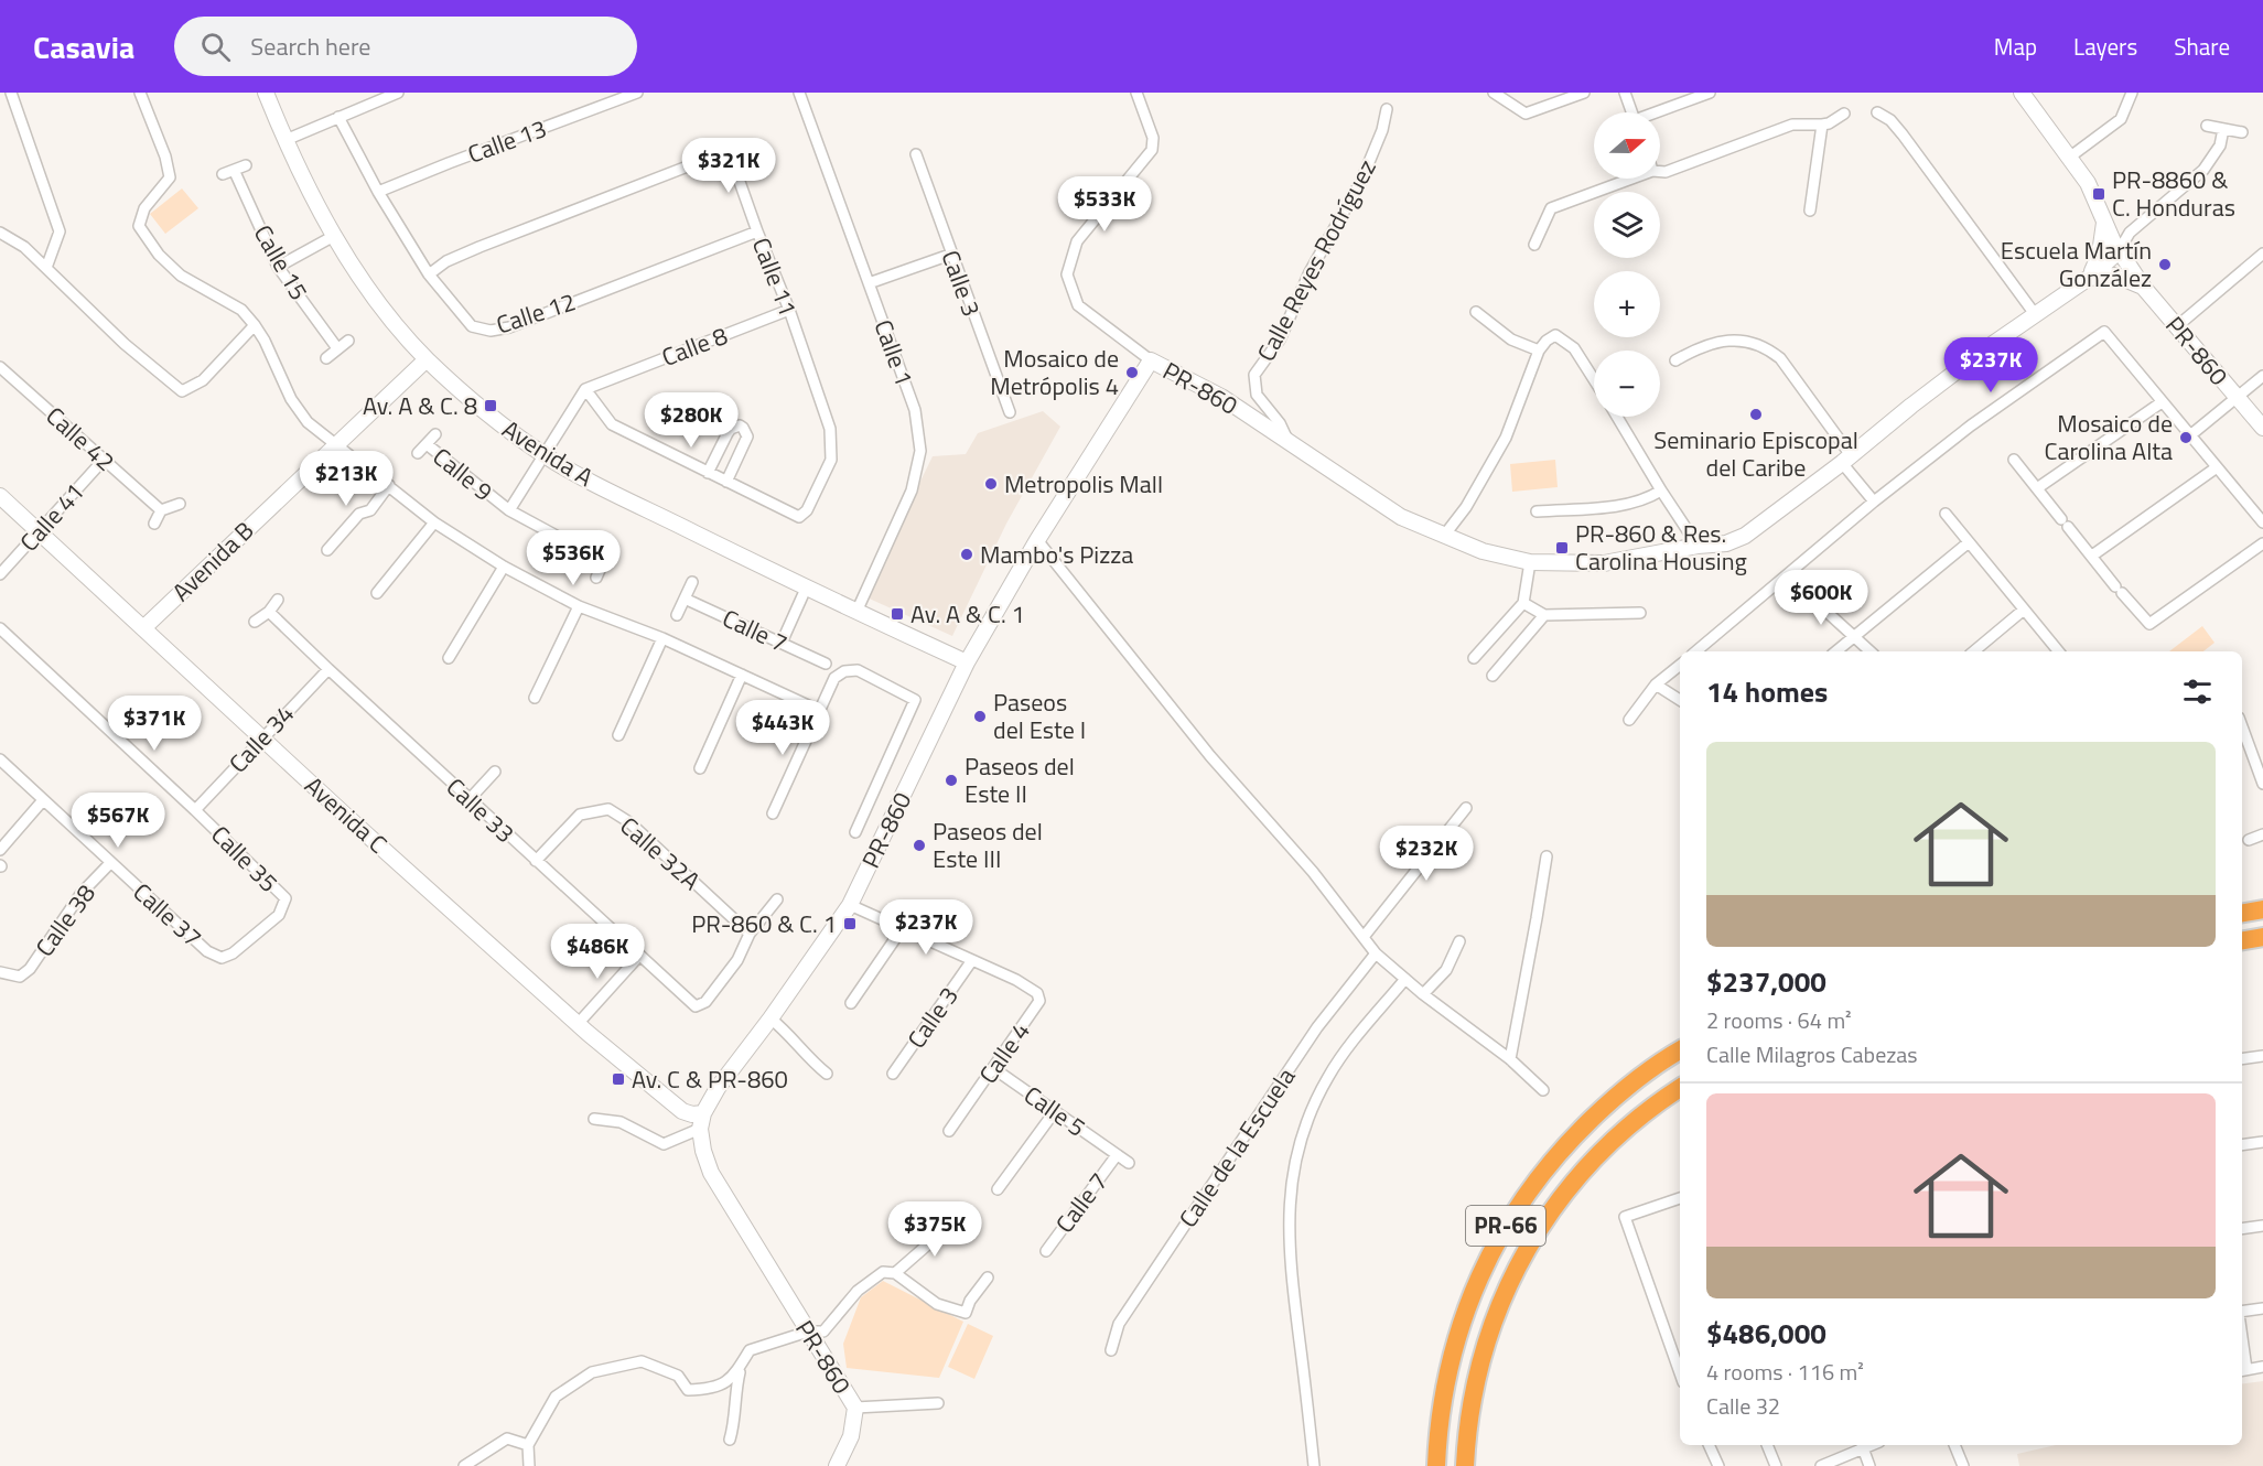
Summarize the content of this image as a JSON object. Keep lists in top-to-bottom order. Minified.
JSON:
{"streets":{"highway":["PR-66"],"street":["Calle 13","Calle Reyes Rodríguez","Calle 15","Calle 11","Calle 3","Calle 12","Calle 8","PR-860","Calle 1","Calle 42","Avenida A","Calle 9","Calle 41","Avenida B","Calle 7","Calle 34","Calle 33","Avenida C","Calle 32A","Calle 35","Calle 37","Calle 38","Calle 4","Calle 5","Calle de la Escuela"]},"crossings":[["Calle 13","Calle 12"],["Calle Reyes Rodríguez","PR-860"],["Calle 11","Calle 12"],["Calle 11","Calle 8"],["Calle 3","Calle 4"],["PR-860","Avenida A"],["PR-860","Avenida C"],["Calle 1","Avenida A"],["Calle 42","Calle 41"],["Avenida A","Avenida B"],["Calle 41","Avenida C"],["Avenida B","Avenida C"],["Calle 7","Calle 5"],["Calle 34","Calle 33"],["Calle 34","Avenida C"],["Calle 34","Calle 35"],["Calle 33","Calle 32A"],["Calle 35","Calle 37"],["Calle 37","Calle 38"],["Calle 4","Calle 5"]],"places":{"transit":["PR-8860 & C. Honduras","Av. A & C. 8","PR-860 & Res. Carolina Housing","Av. A & C. 1","PR-860 & C. 1","Av. C & PR-860"],"other":["Escuela Martín González","Mosaico de Metrópolis 4","Seminario Episcopal del Caribe","Mosaico de Carolina Alta","Metropolis Mall","Mambo's Pizza","Paseos del Este I","Paseos del Este II","Paseos del Este III"]},"north":"right","page":{"header":"Casavia","search":"Search here","nav":["Map","Layers","Share"],"map_buttons":["+","−"],"price":["$321K","$533K","$237K","$280K","$213K","$536K","$600K","$371K","$443K","$567K","$232K","$237K","$486K","$375K"],"heading":"14 homes","list":[{"name":"$237,000","note":"2 rooms · 64 m² · Calle Milagros Cabezas"},{"name":"$486,000","note":"4 rooms · 116 m² · Calle 32"}]}}
